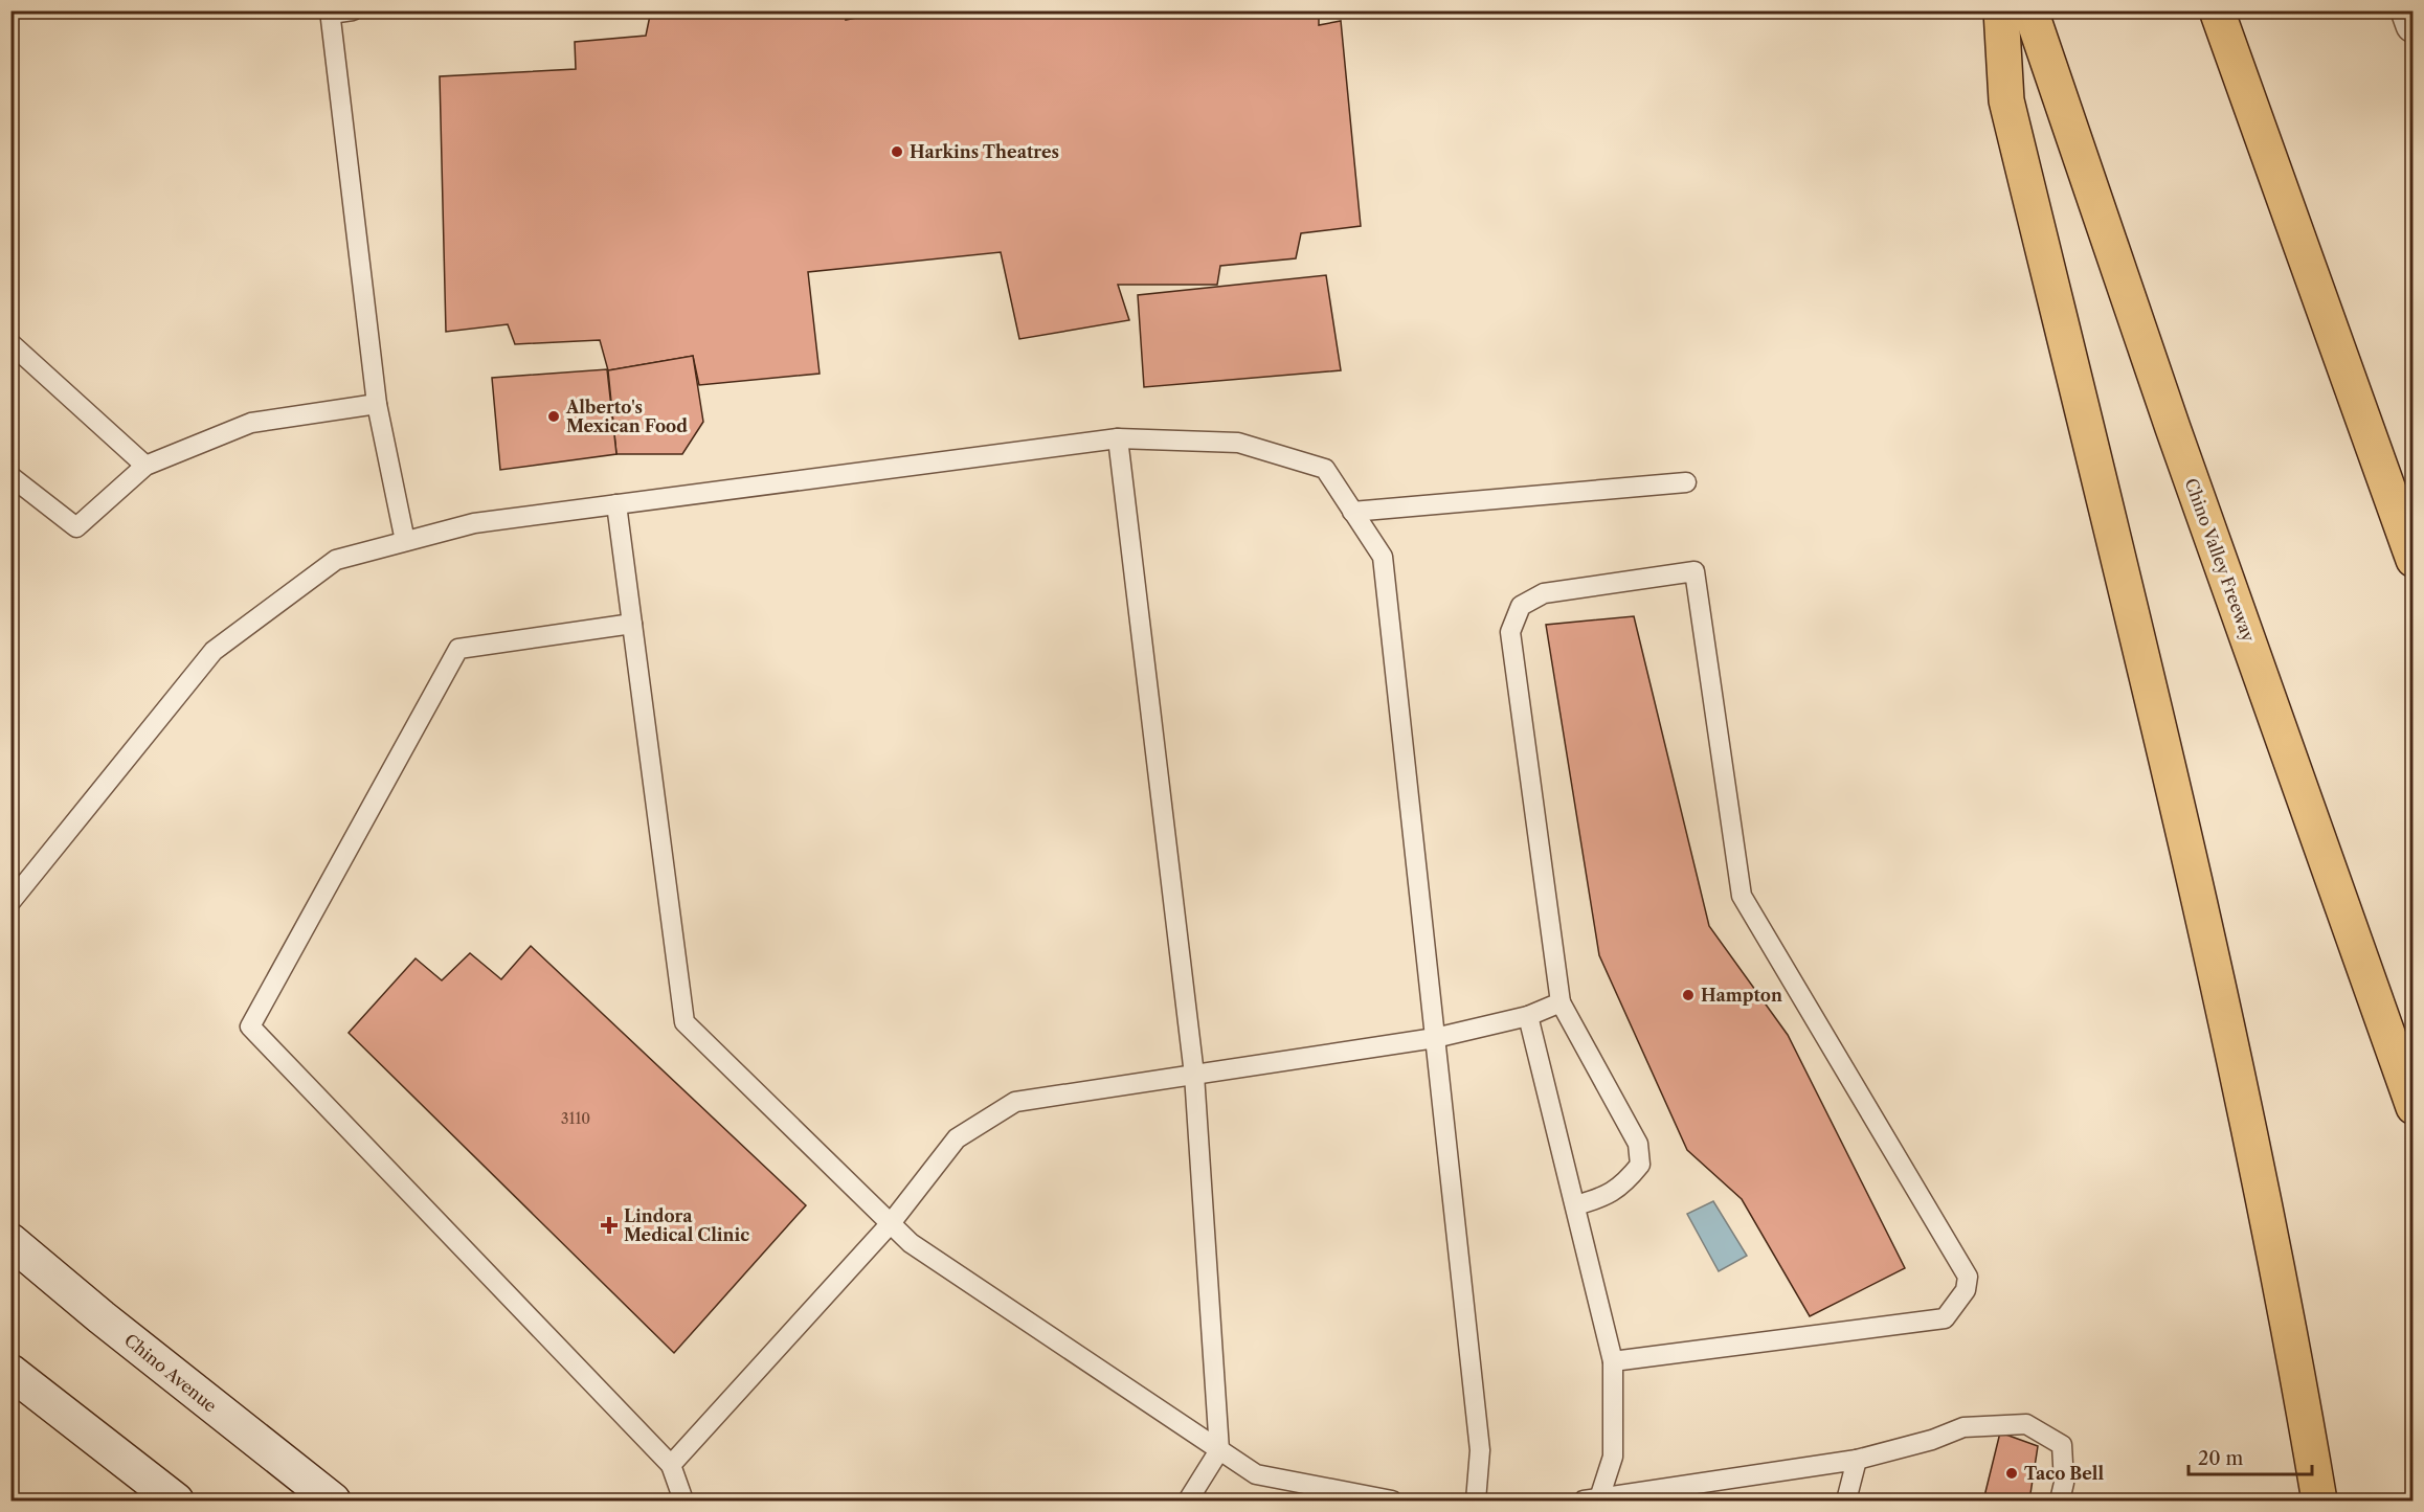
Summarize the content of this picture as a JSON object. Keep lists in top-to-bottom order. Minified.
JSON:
{"streets":{"highway":["Chino Valley Freeway"],"main road":["Chino Avenue"]},"places":{"other":["Harkins Theatres","Alberto's Mexican Food","Hampton","Taco Bell"],"health":["Lindora Medical Clinic"]},"house_numbers":["3110"],"scale_bar":"20 m"}
